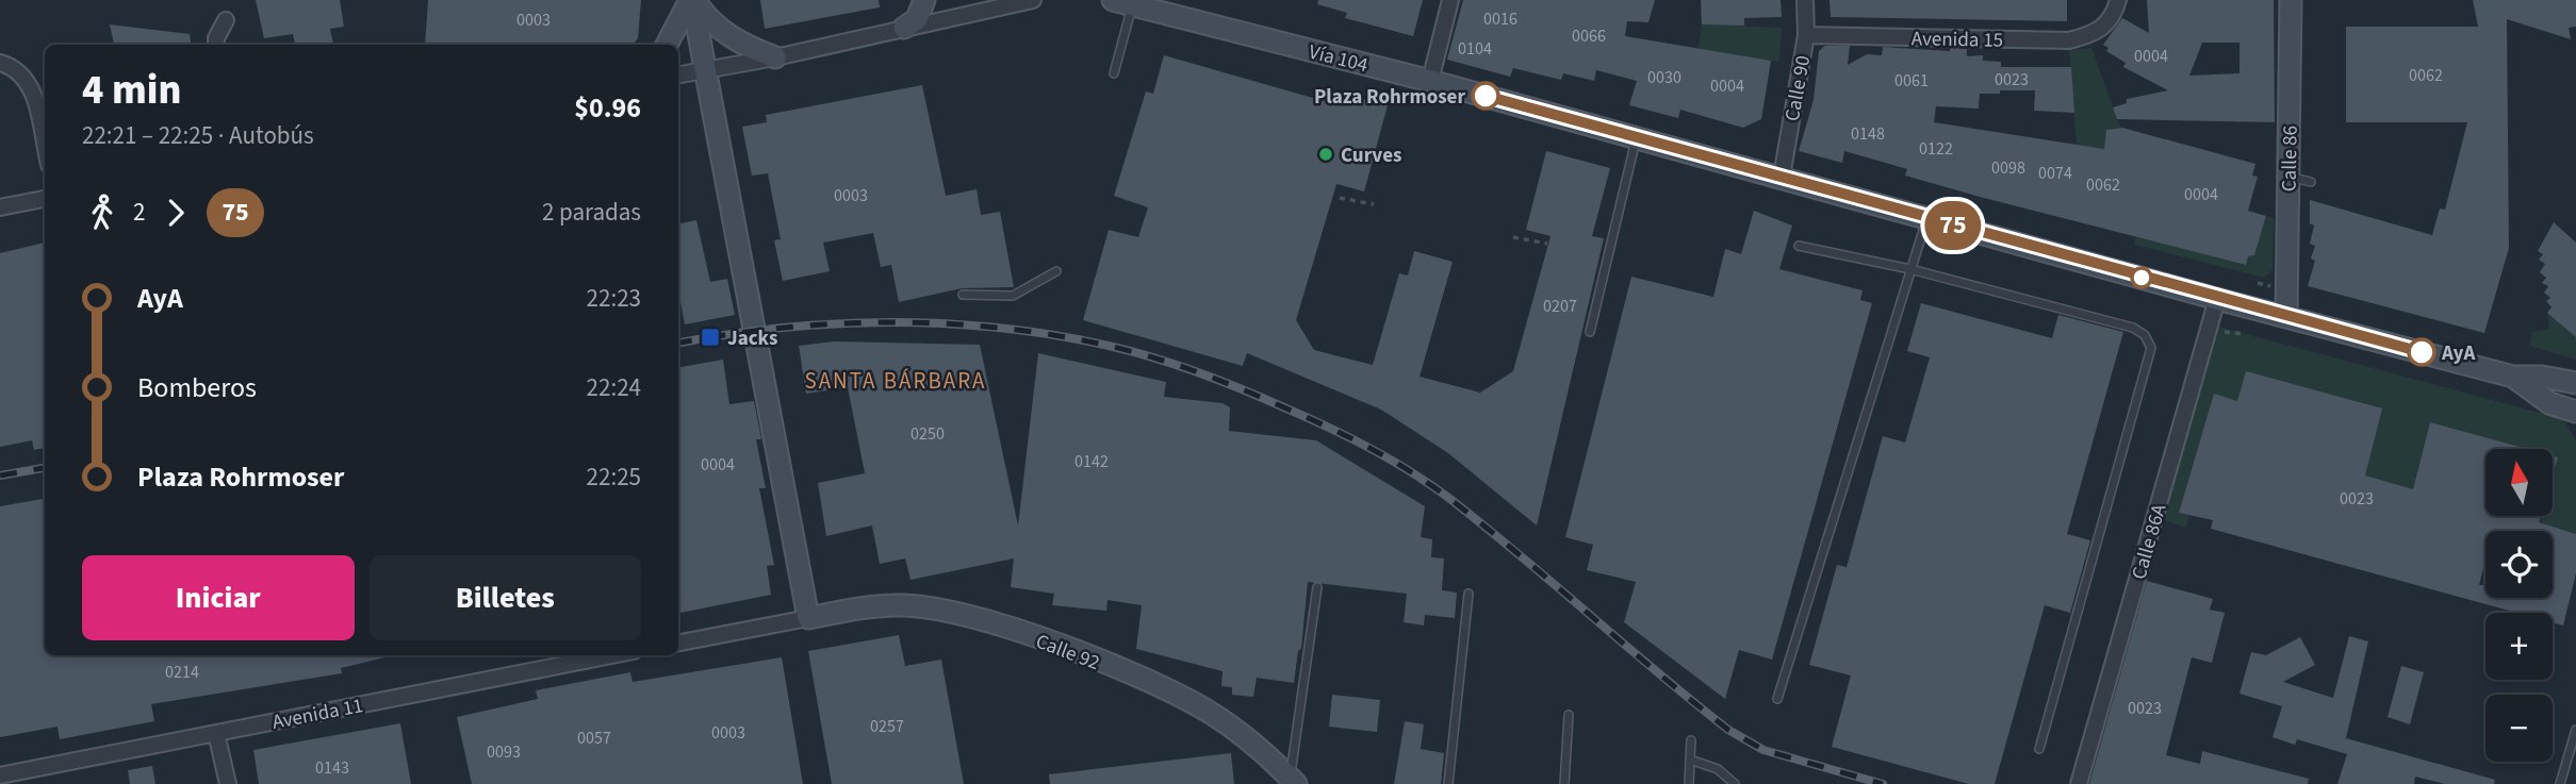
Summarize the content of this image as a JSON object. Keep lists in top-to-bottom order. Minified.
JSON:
{"streets":{"street":["Avenida 15","Vía 104","Calle 90","Calle 86","Calle 86A","Calle 92","Avenida 11"]},"crossings":[["Avenida 15","Calle 90"],["Vía 104","Calle 90"],["Vía 104","Calle 86"],["Vía 104","Calle 86A"]],"districts":["SANTA BÁRBARA"],"places":{"other":["Plaza Rohrmoser","Curves","AyA"],"transit":["Jacks"]},"lines":["bus line 75"],"house_numbers":["0016","0003","0066","0104","0004","0062","0030","0023","0061","0004","0148","0122","0098","0074","0062","0004","0003","0207","0250","0142","0004","0023","0214","0023","0257","0003","0057","0093","0143"],"north":"top","page":{"on_map":"75","heading":["4 min","22:21 – 22:25 · Autobús","$0.96"],"legs":["2","75","2 paradas"],"list":[{"name":"AyA","value":"22:23"},{"name":"Bomberos","value":"22:24"},{"name":"Plaza Rohrmoser","value":"22:25"}],"map_buttons":["+","−"],"buttons":["Iniciar","Billetes"]}}
